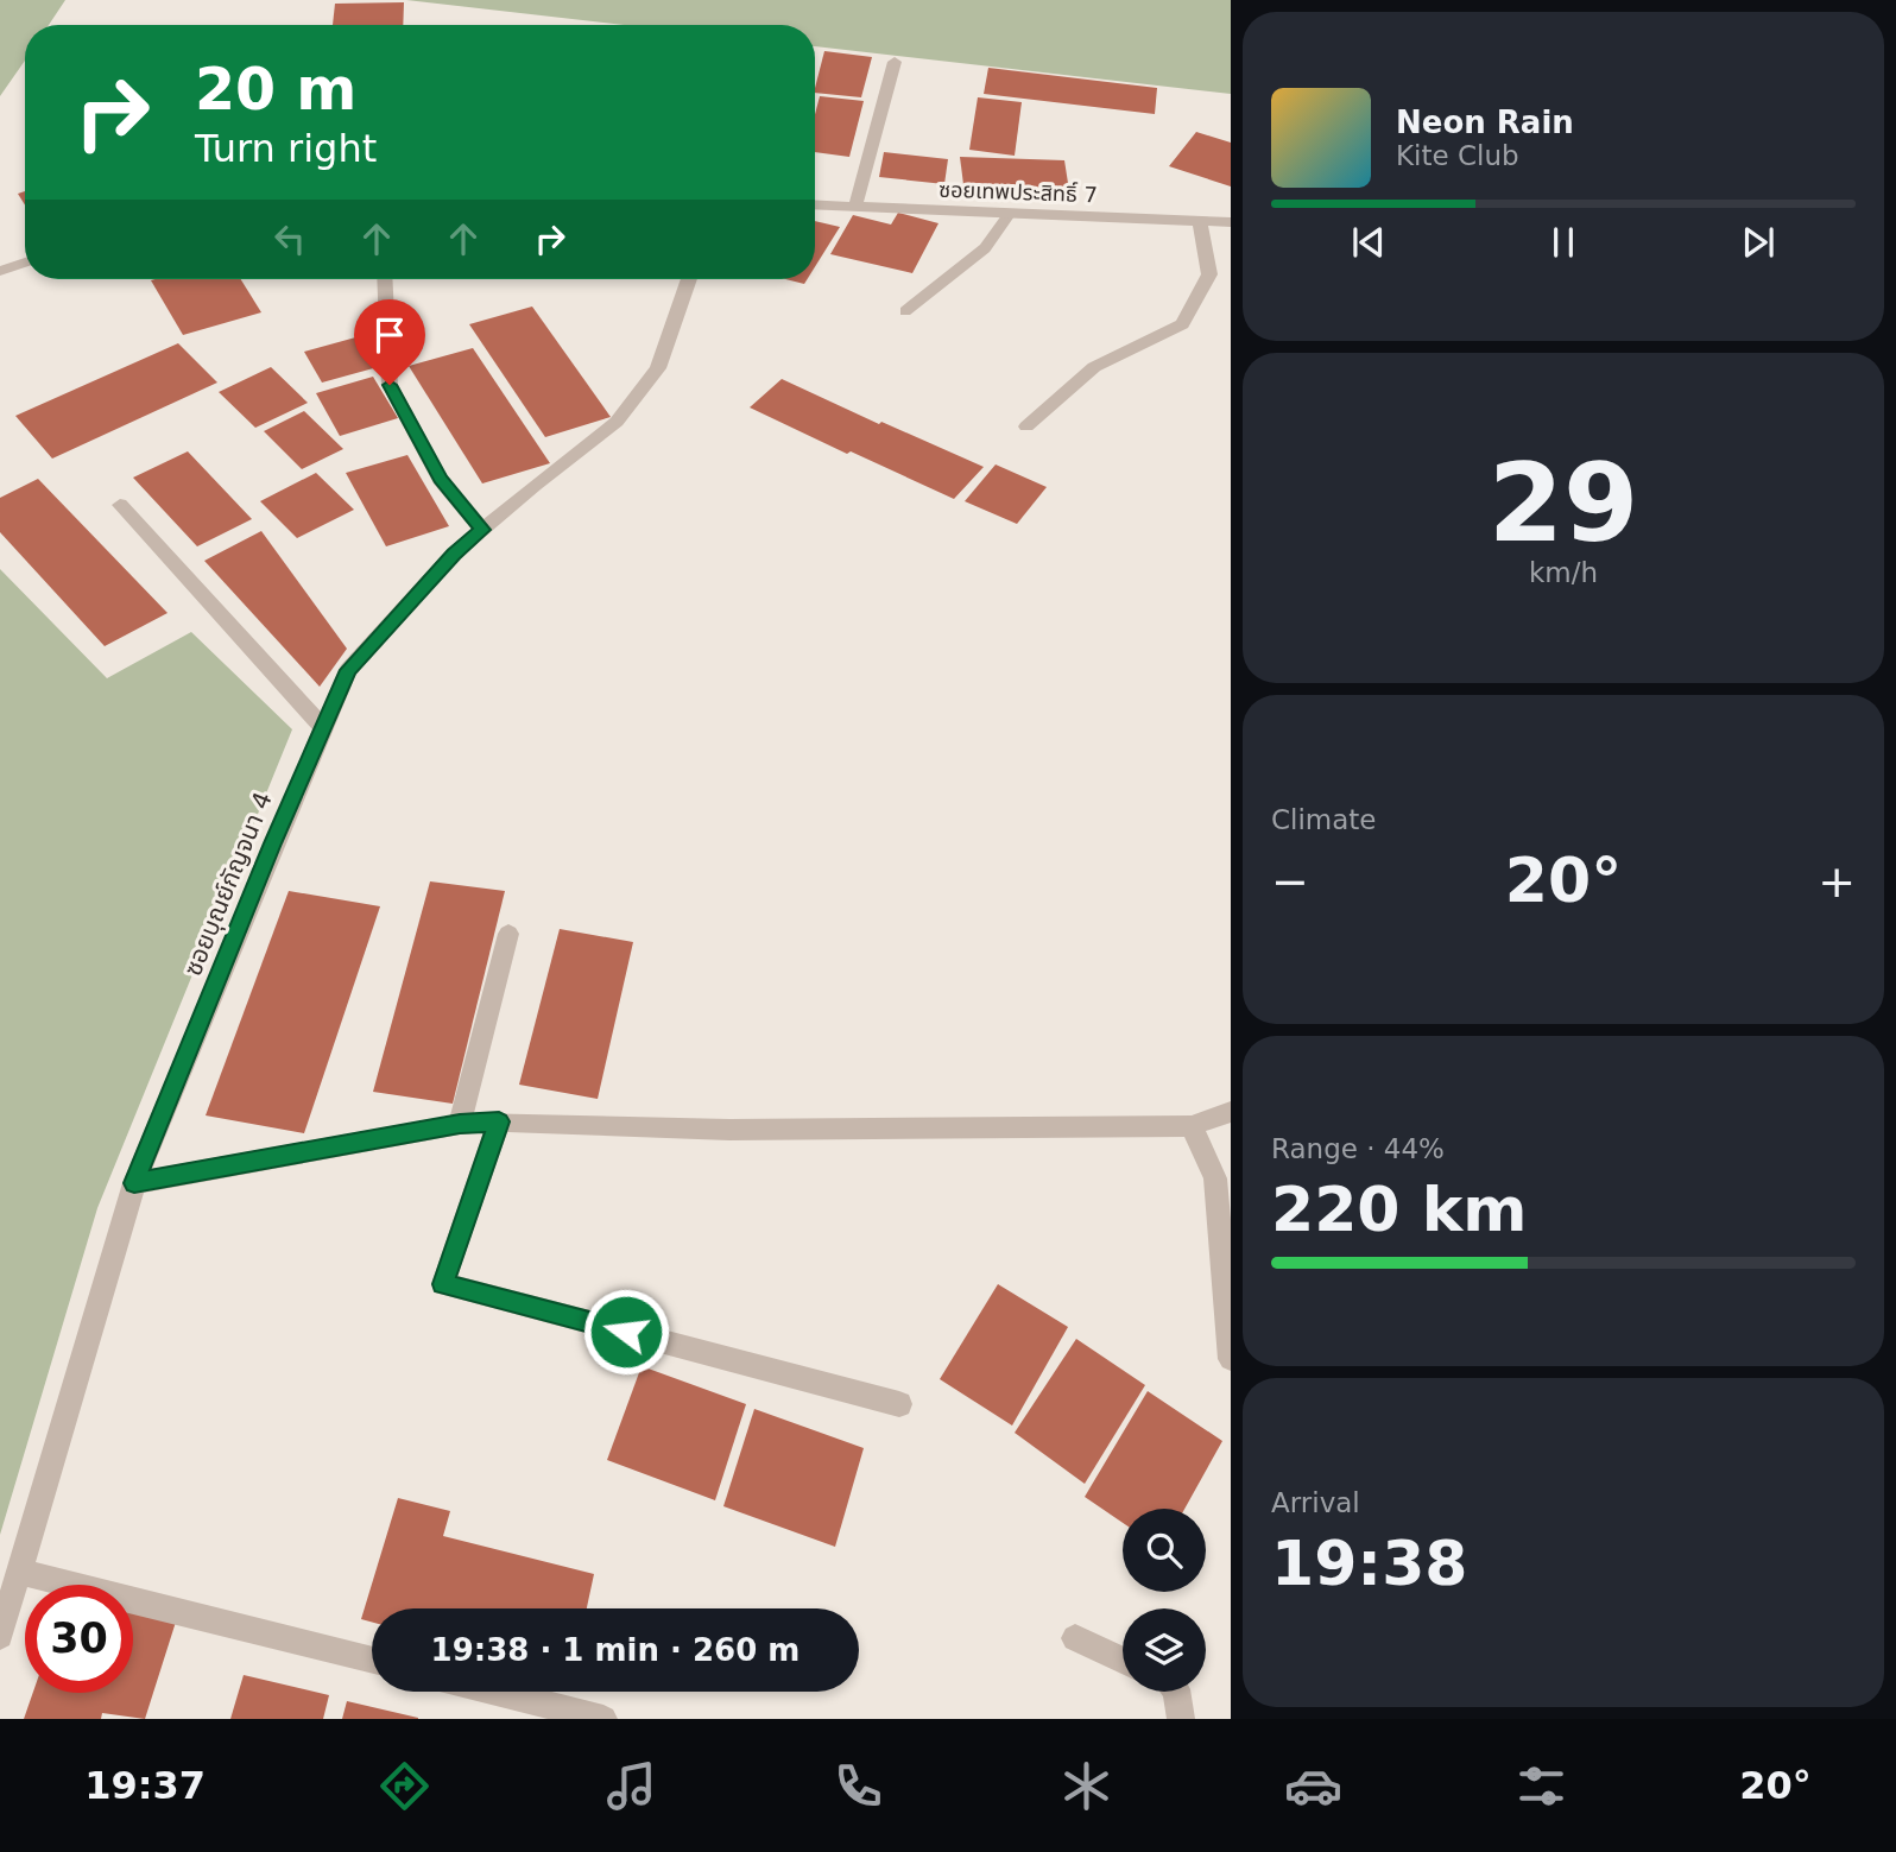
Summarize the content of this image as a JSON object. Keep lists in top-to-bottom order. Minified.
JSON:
{"streets":{"street":["ซอยเทพประสิทธิ์ 7","ซอยบุณย์กัญจนา 4"]},"page":{"turn":["20 m","Turn right"],"song":["Neon Rain","Kite Club"],"tile":[["29","km/h"],"Climate",["Range · 44%","220 km"],["Arrival","19:38"]],"heat":["−","20°","+"],"limit":"30","trip":"19:38 · 1 min · 260 m","tabs":["19:37","20°"]}}
